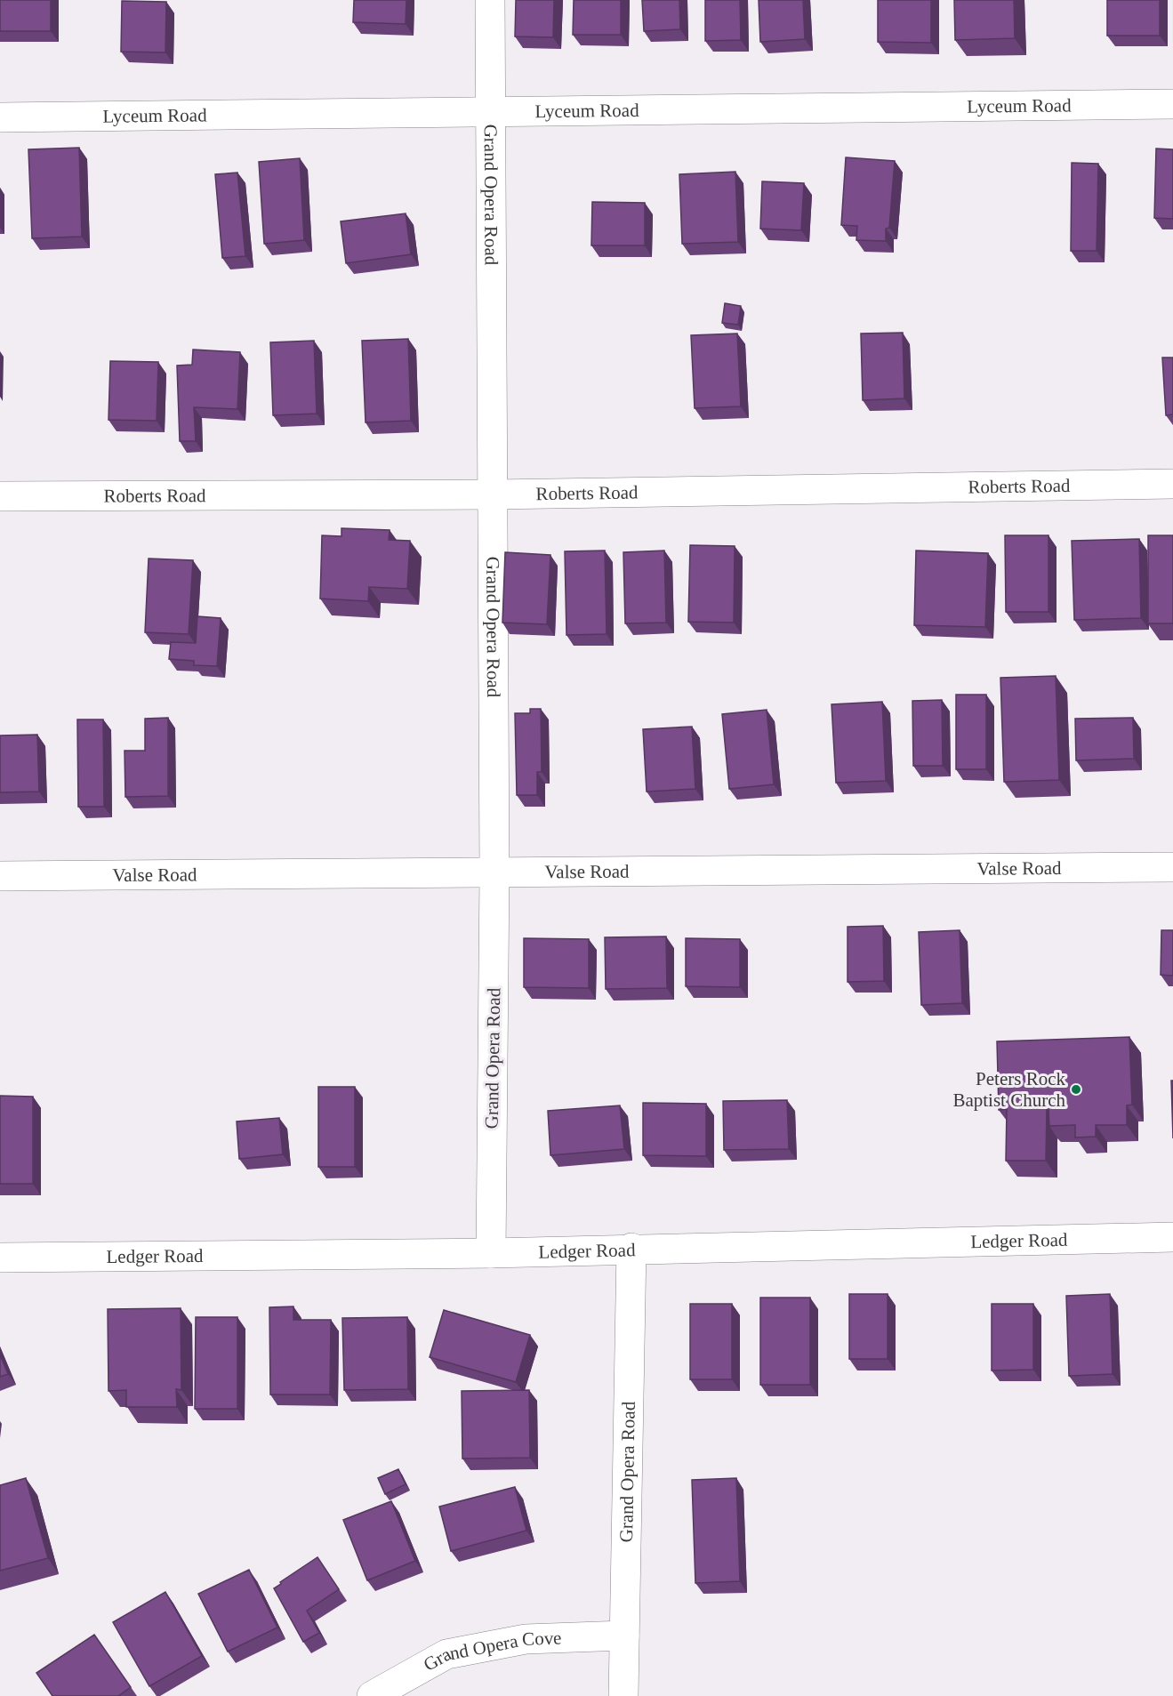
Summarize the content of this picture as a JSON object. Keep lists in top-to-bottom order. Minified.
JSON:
{"streets":{"street":["Lyceum Road","Grand Opera Road","Roberts Road","Valse Road","Ledger Road","Grand Opera Cove"]},"crossings":[["Lyceum Road","Grand Opera Road"],["Grand Opera Road","Roberts Road"],["Grand Opera Road","Valse Road"],["Grand Opera Road","Ledger Road"],["Grand Opera Road","Grand Opera Cove"]],"places":["Peters Rock Baptist Church"]}
